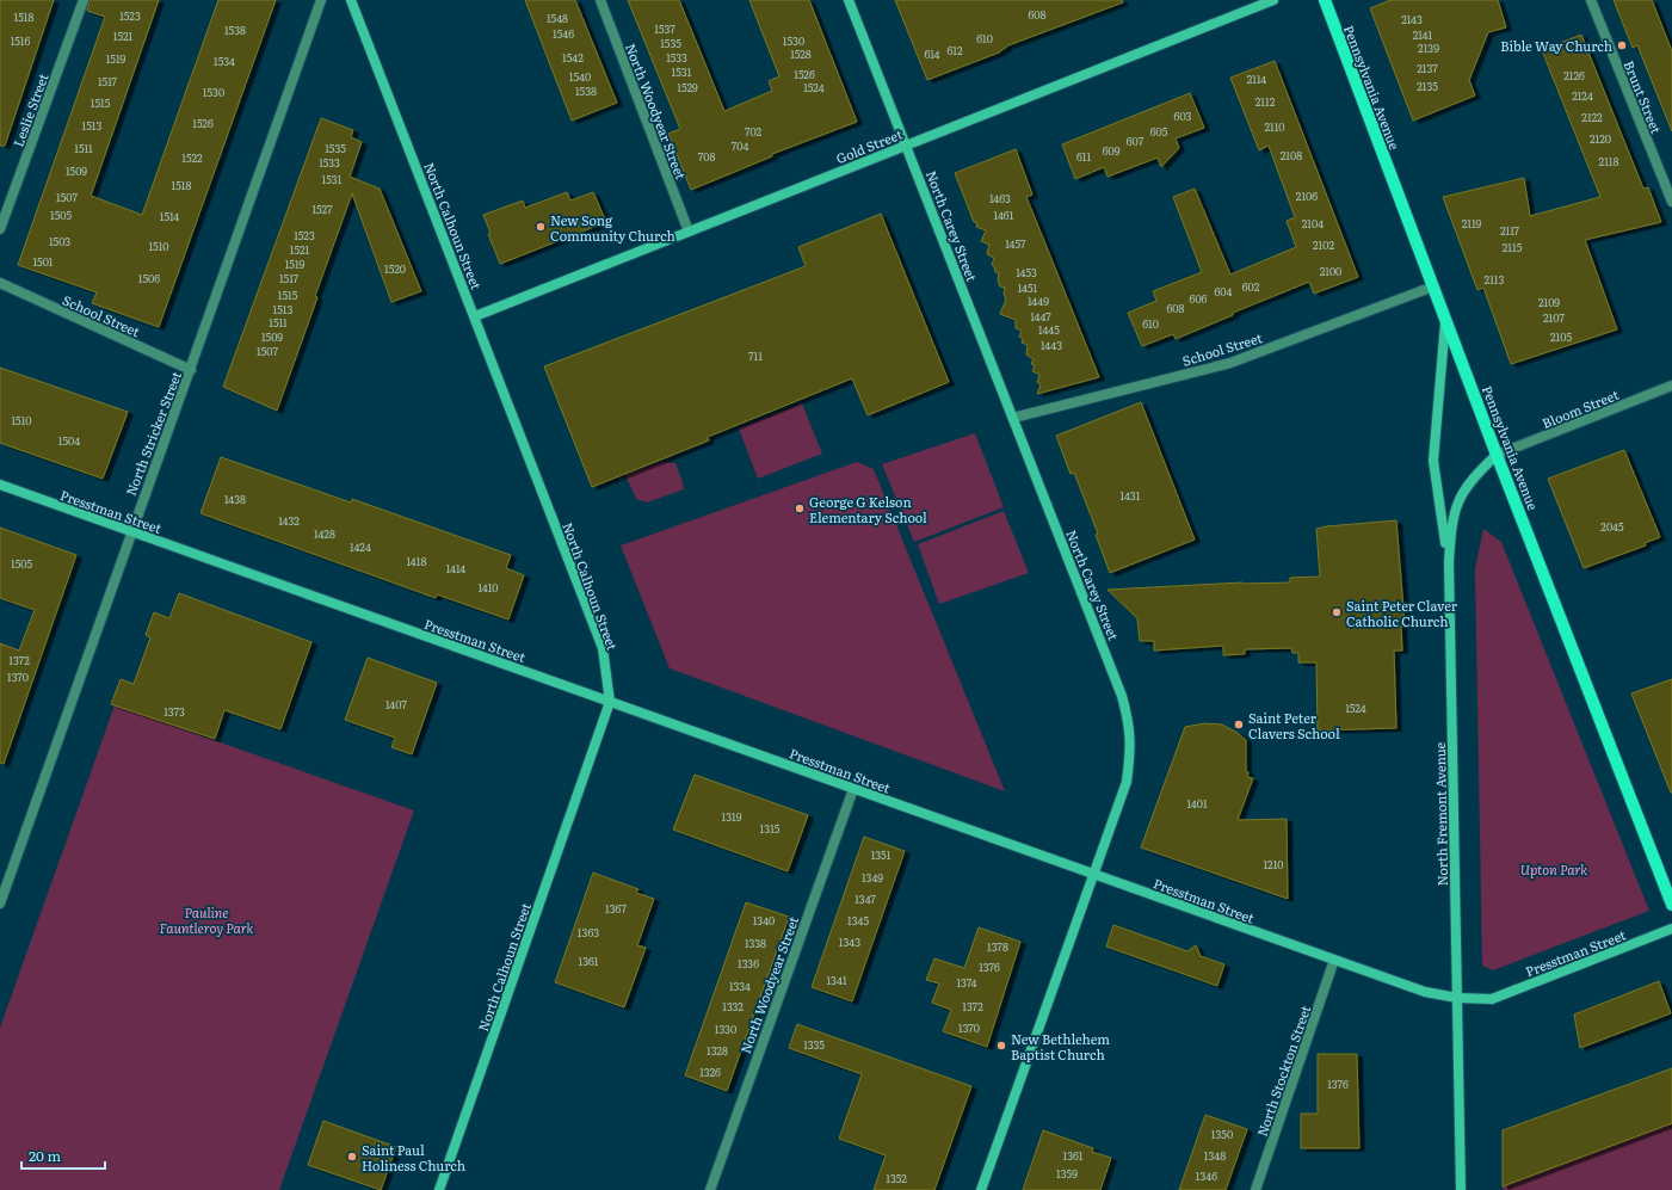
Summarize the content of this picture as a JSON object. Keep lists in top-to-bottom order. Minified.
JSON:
{"streets":{"main road":["Pennsylvania Avenue"],"street":["Brunt Street","Leslie Street","North Woodyear Street","Gold Street","North Calhoun Street","North Carey Street","School Street","Bloom Street","North Stricker Street","Presstman Street","North Fremont Avenue","North Stockton Street"]},"crossings":[["Pennsylvania Avenue","School Street"],["Pennsylvania Avenue","Bloom Street"],["Pennsylvania Avenue","North Fremont Avenue"],["North Woodyear Street","Gold Street"],["North Woodyear Street","Presstman Street"],["Gold Street","North Calhoun Street"],["Gold Street","North Carey Street"],["North Calhoun Street","Presstman Street"],["North Carey Street","School Street"],["North Carey Street","Presstman Street"],["School Street","North Stricker Street"],["Bloom Street","North Fremont Avenue"],["North Stricker Street","Presstman Street"],["Presstman Street","North Fremont Avenue"],["Presstman Street","North Stockton Street"]],"parks":["Upton Park","Pauline Fauntleroy Park"],"places":["Bible Way Church","New Song Community Church","George G Kelson Elementary School","Saint Peter Claver Catholic Church","Saint Peter Clavers School","New Bethlehem Baptist Church","Saint Paul Holiness Church"],"house_numbers":["608","1523","1518","1548","2143","1537","1538","1546","2141","1521","610","1516","1530","1535","2139","612","1528","614","1542","1533","1519","1534","2137","1531","1526","2126","1540","2114","1517","2135","1529","1524","1538","1530","2124","2112","1515","603","2122","1526","1513","2110","702","605","2120","607","704","1511","1535","609","2108","708","611","1522","2118","1533","1509","1531","1518","2106","1507","1463","1527","1505","1461","1514","2104","2119","2117","1523","1503","1457","2102","1510","2115","1521","1501","1519","1520","2100","1453","1506","1517","2113","602","1451","604","1515","606","1449","2109","608","1513","1447","2107","1511","610","1445","1509","2105","1443","1507","711","1510","1504","1431","1438","1432","2045","1428","1424","1418","1505","1414","1410","1372","1370","1407","1524","1373","1401","1319","1315","1351","1210","1349","1347","1367","1340","1345","1363","1343","1338","1378","1361","1336","1376","1341","1374","1334","1332","1372","1370","1330","1335","1328","1326","1376","1350","1361","1348","1359","1346","1352"],"scale_bar":"20 m"}
